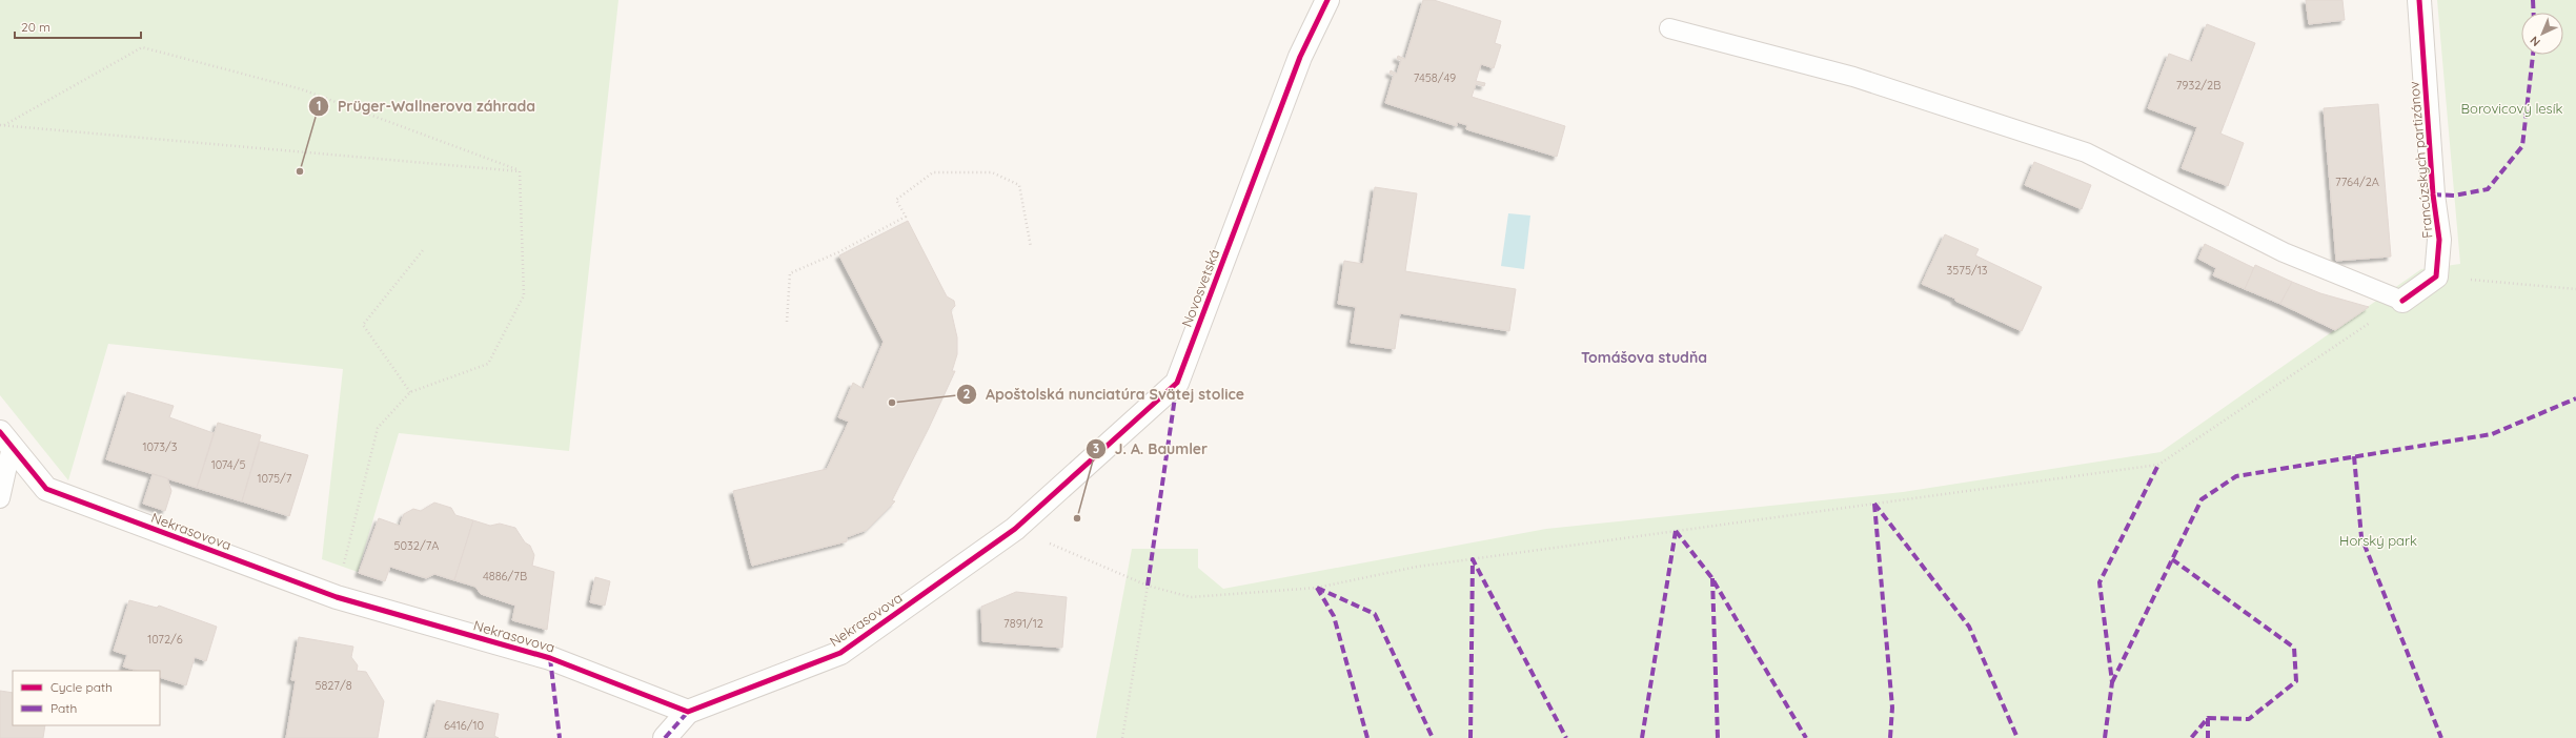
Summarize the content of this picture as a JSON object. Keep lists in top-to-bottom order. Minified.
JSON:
{"streets":{"street":["Francúzskych partizánov","Novosvetská","Nekrasovova"]},"crossings":[["Novosvetská","Nekrasovova"]],"districts":["Tomášova studňa"],"parks":["Borovicový lesík","Horský park"],"places":["Prüger-Wallnerova záhrada","Apoštolská nunciatúra Svätej stolice","J. A. Baumler"],"house_numbers":["7458/49","7932/2B","7764/2A","3575/13","1073/3","1074/5","1075/7","5032/7A","4886/7B","7891/12","1072/6","5827/8","6416/10"],"legend":["Cycle path","Path"],"scale_bar":"20 m","north":"bottom left"}
